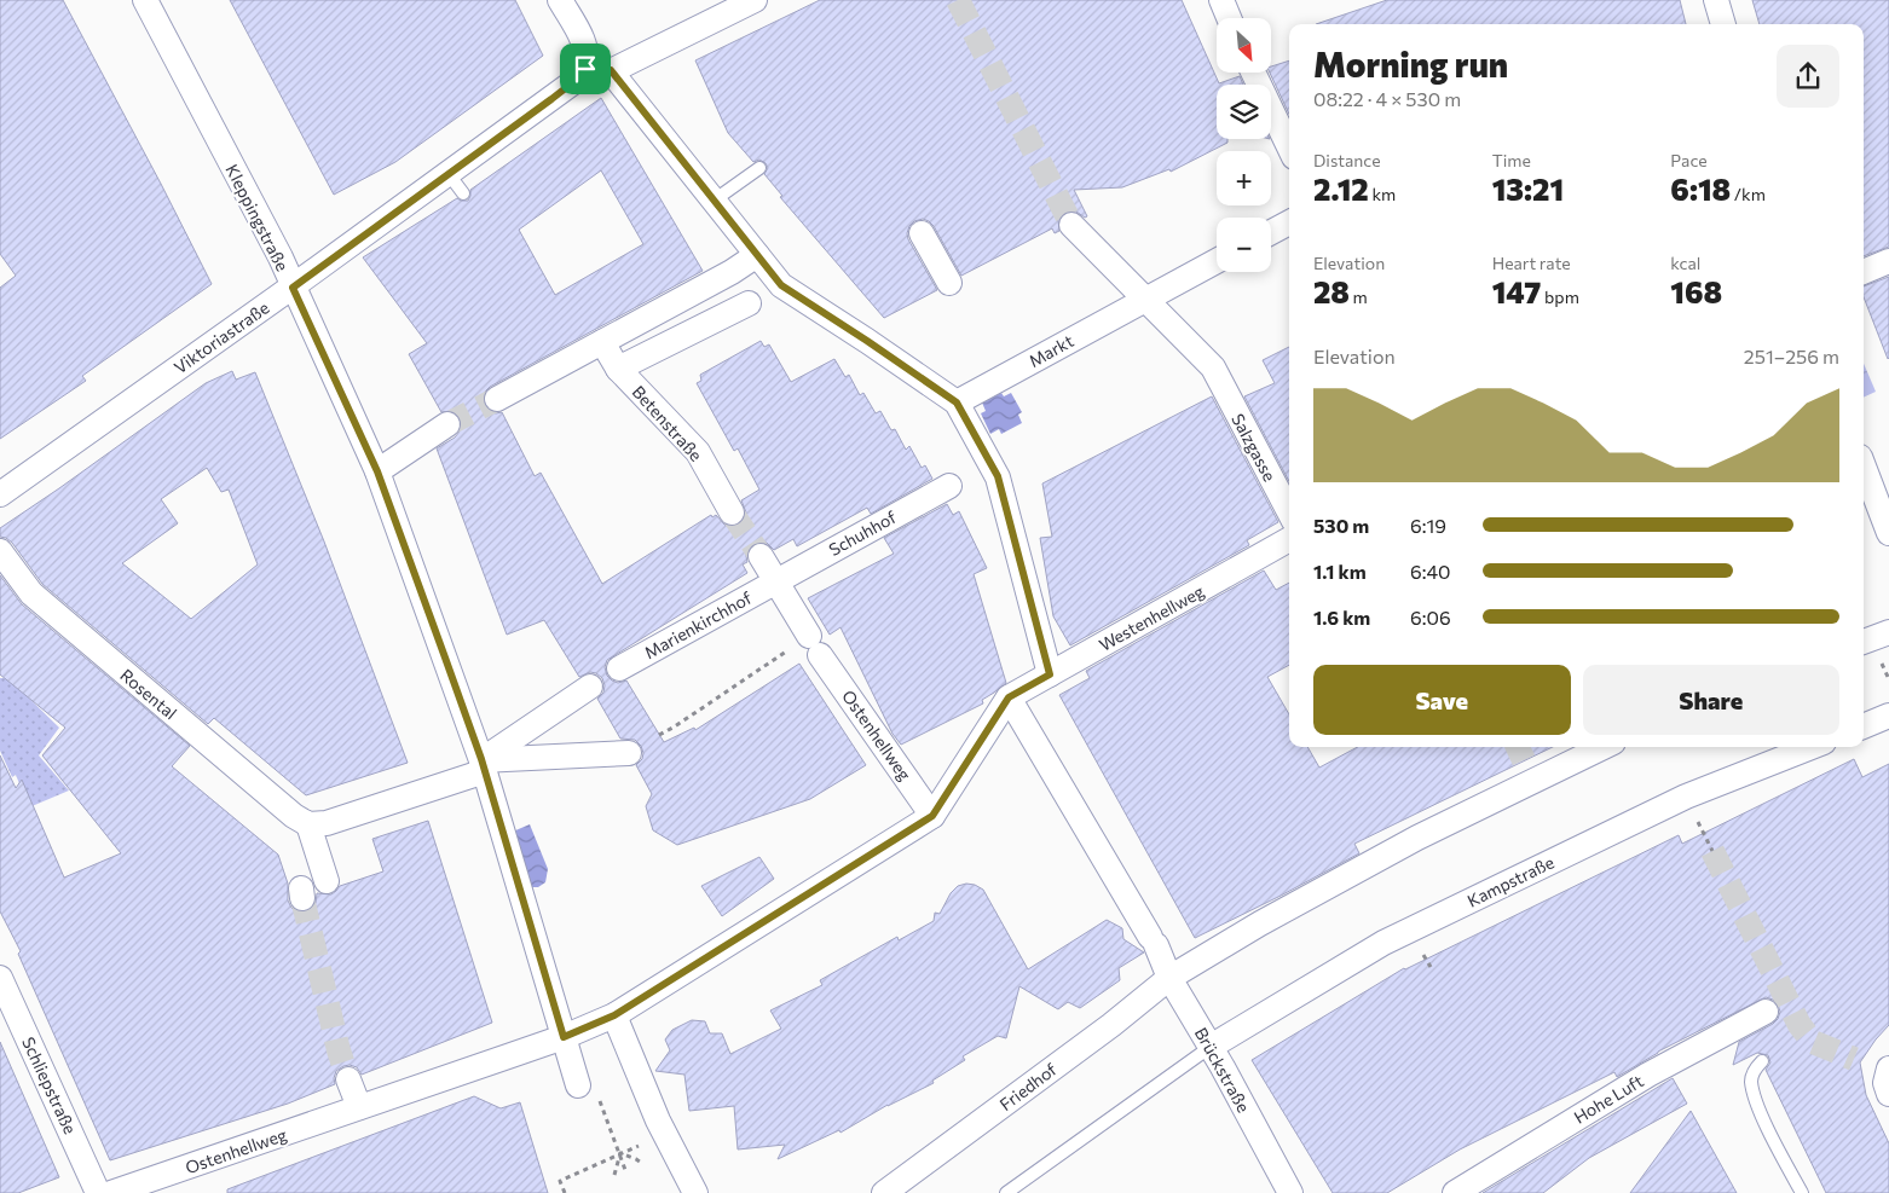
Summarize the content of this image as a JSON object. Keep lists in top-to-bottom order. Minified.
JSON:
{"streets":{"street":["Kleppingstraße","Viktoriastraße","Markt","Betenstraße","Salzgasse","Schuhhof","Westenhellweg","Marienkirchhof","Rosental","Ostenhellweg","Kampstraße","Brückstraße","Schliepstraße","Friedhof","Hohe Luft"]},"crossings":[["Kleppingstraße","Viktoriastraße"],["Kleppingstraße","Ostenhellweg"],["Markt","Salzgasse"],["Schuhhof","Marienkirchhof"],["Westenhellweg","Ostenhellweg"],["Westenhellweg","Brückstraße"],["Ostenhellweg","Brückstraße"],["Kampstraße","Brückstraße"],["Brückstraße","Friedhof"]],"north":"bottom right","page":{"map_buttons":["+","−"],"heading":["Morning run","08:22 · 4 × 530 m"],"stats":[["Distance","2.12 km"],["Time","13:21"],["Pace","6:18 /km"],["Elevation","28 m"],["Heart rate","147 bpm"],["kcal","168"]],"chart":["Elevation","251–256 m"],"list":[{"name":"530 m","note":"6:19"},{"name":"1.1 km","note":"6:40"},{"name":"1.6 km","note":"6:06"}],"buttons":["Save","Share"]}}
